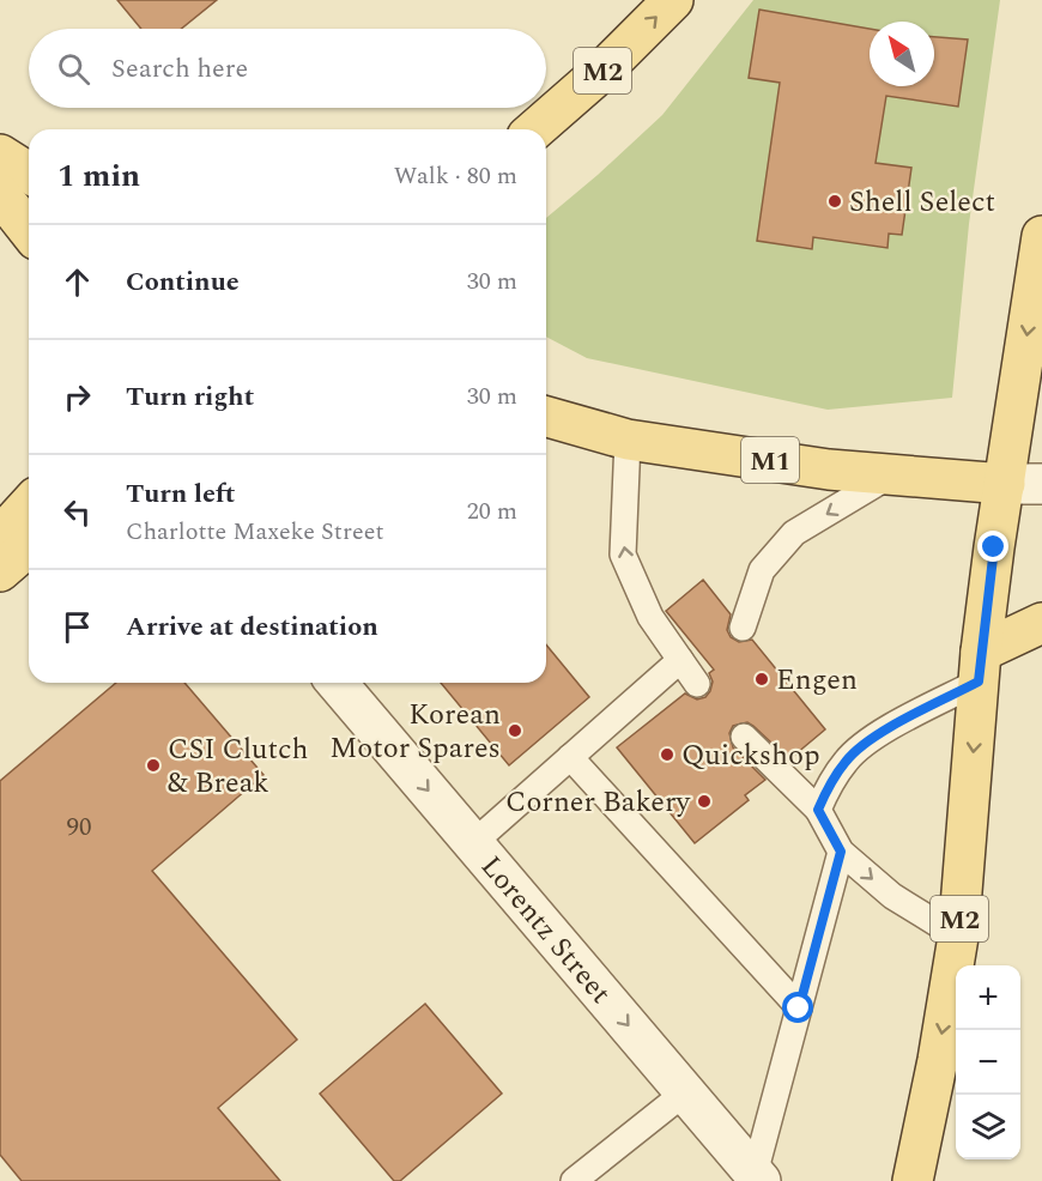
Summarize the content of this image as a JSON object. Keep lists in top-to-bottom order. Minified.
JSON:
{"streets":{"main road":["M2","M1"],"street":["Lorentz Street"]},"crossings":[["M2","M1"]],"one_way":["Lorentz Street"],"places":["Shell Select","Engen","Korean Motor Spares","Quickshop","CSI Clutch & Break","Corner Bakery"],"house_numbers":["90"],"north":"top left","page":{"search":"Search here","heading":["1 min","Walk · 80 m"],"list":[["Continue","30 m"],["Turn right","30 m"],["Turn left","Charlotte Maxeke Street","20 m"],"Arrive at destination"],"map_buttons":["+","−"]}}
